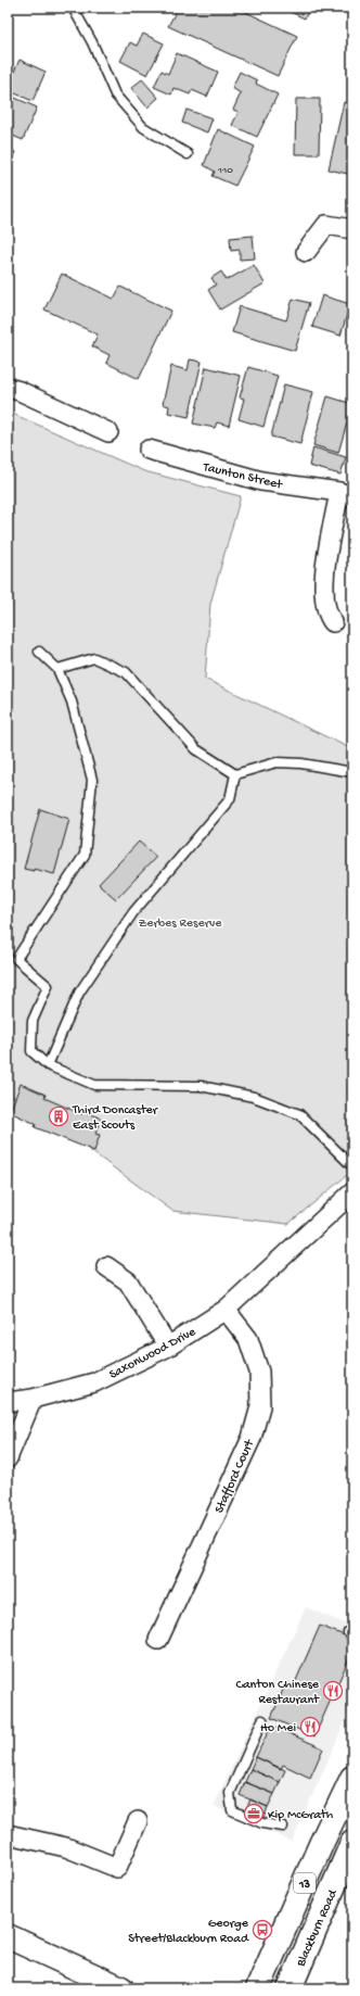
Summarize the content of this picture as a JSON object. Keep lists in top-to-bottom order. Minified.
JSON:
{"streets":{"main road":["13","Blackburn Road"],"street":["Taunton Street","Saxonwood Drive","Stafford Court"]},"crossings":[["Saxonwood Drive","Stafford Court"]],"parks":["Zerbes Reserve"],"places":{"building":["Third Doncaster East Scouts"],"restaurant":["Canton Chinese Restaurant","Ho Mei"],"office":["Kip McGrath"],"bus stop":["George Street/Blackburn Road"]},"house_numbers":["110"]}
